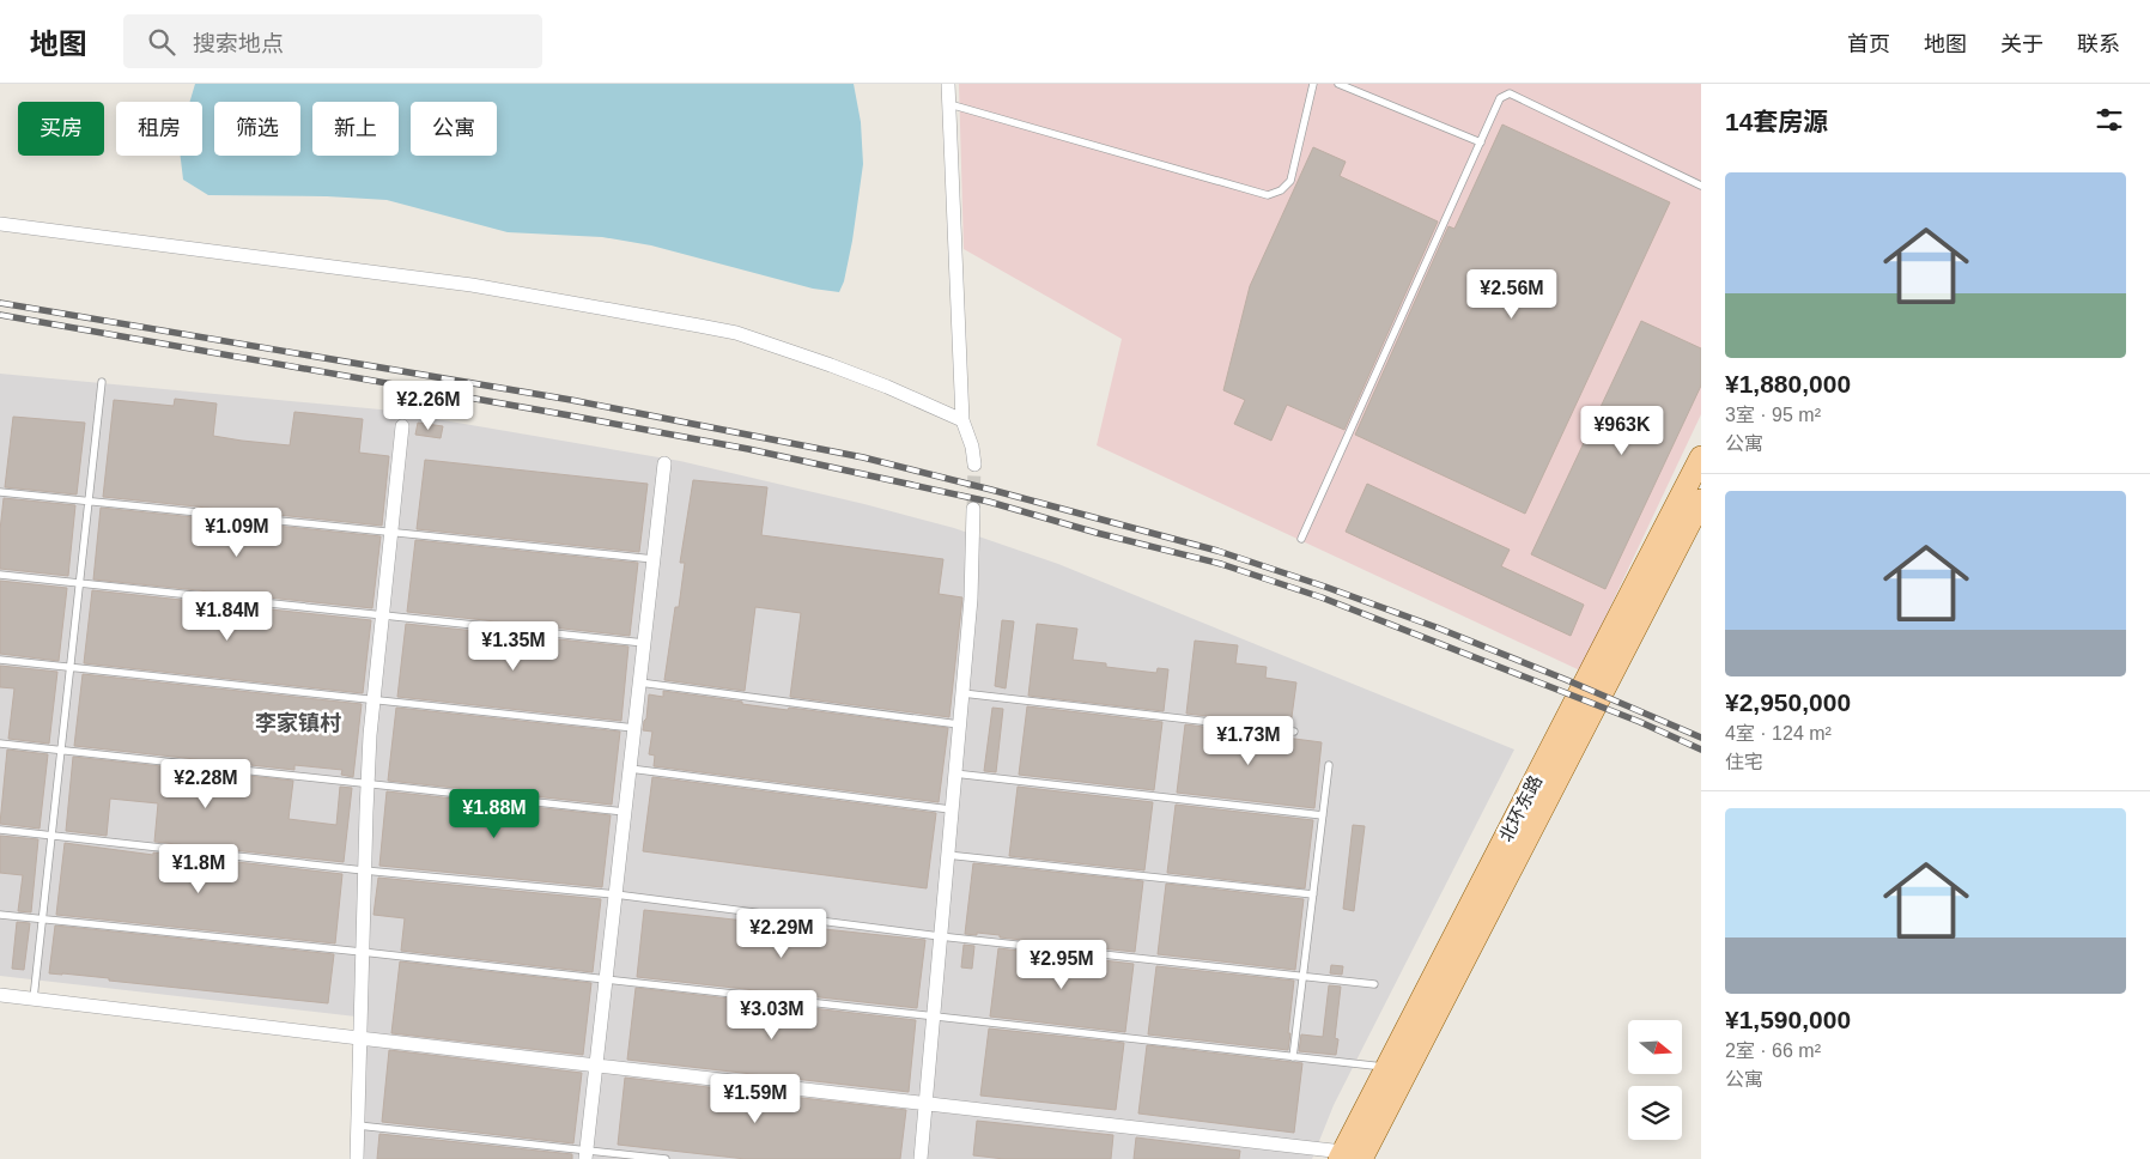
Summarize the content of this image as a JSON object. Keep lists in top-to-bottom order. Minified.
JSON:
{"streets":{"main road":["北环东路"]},"districts":["李家镇村"],"north":"right","page":{"header":"地图","search":"搜索地点","nav":["首页","地图","关于","联系"],"heading":"14套房源","chip":["买房","租房","筛选","新上","公寓"],"list":[{"name":"¥1,880,000","note":"3室 · 95 m² · 公寓"},{"name":"¥2,950,000","note":"4室 · 124 m² · 住宅"},{"name":"¥1,590,000","note":"2室 · 66 m² · 公寓"}],"price":["¥2.56M","¥2.26M","¥963K","¥1.09M","¥1.84M","¥1.35M","¥1.73M","¥2.28M","¥1.88M","¥1.8M","¥2.29M","¥2.95M","¥3.03M","¥1.59M"]}}
